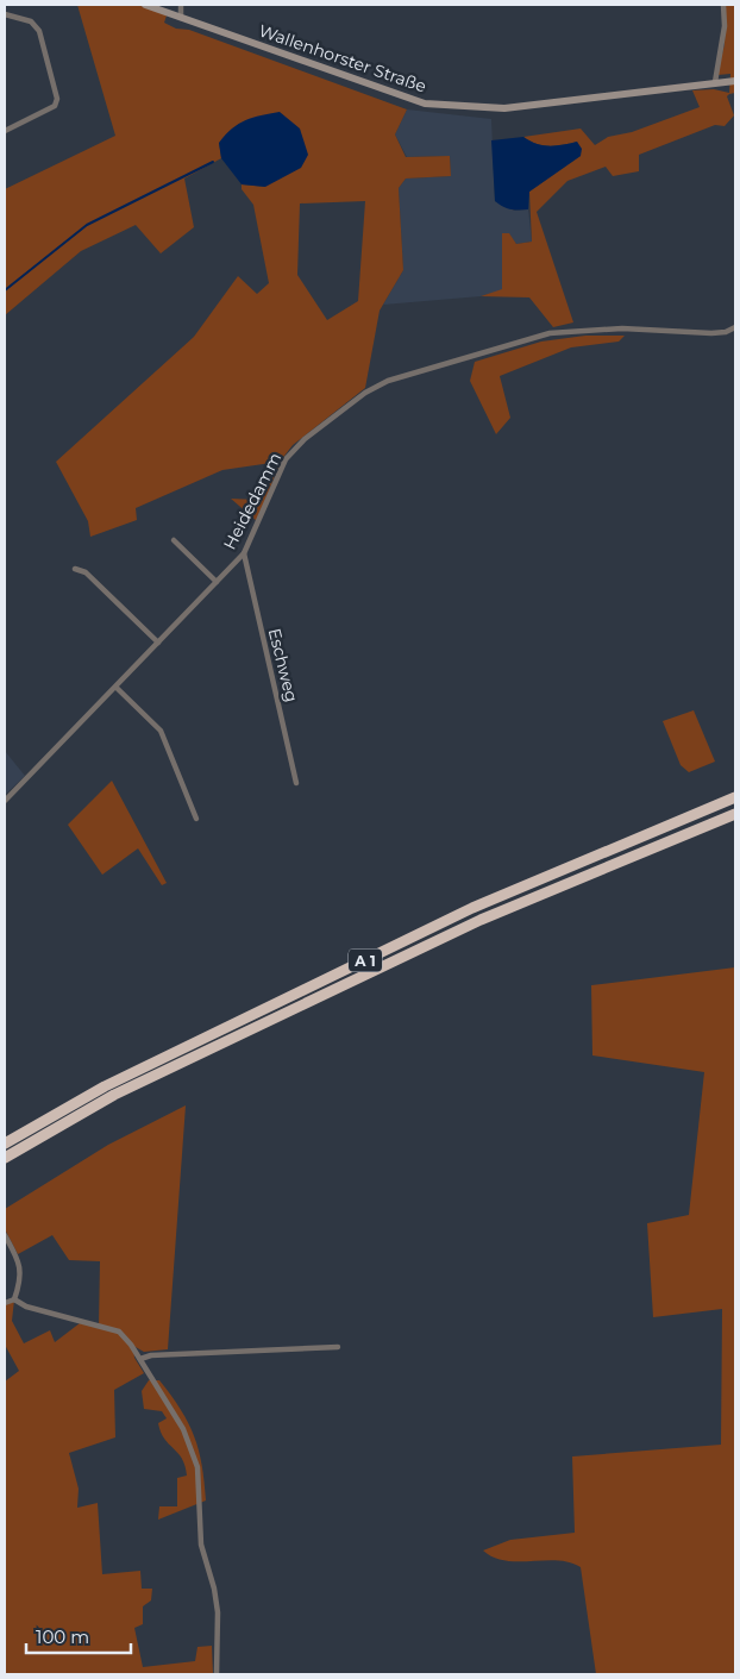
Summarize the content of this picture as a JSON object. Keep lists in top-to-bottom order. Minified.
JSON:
{"streets":{"highway":["A 1"],"main road":["Wallenhorster Straße"],"street":["Heidedamm","Eschweg"]},"crossings":[["Heidedamm","Eschweg"]],"scale_bar":"100 m"}
